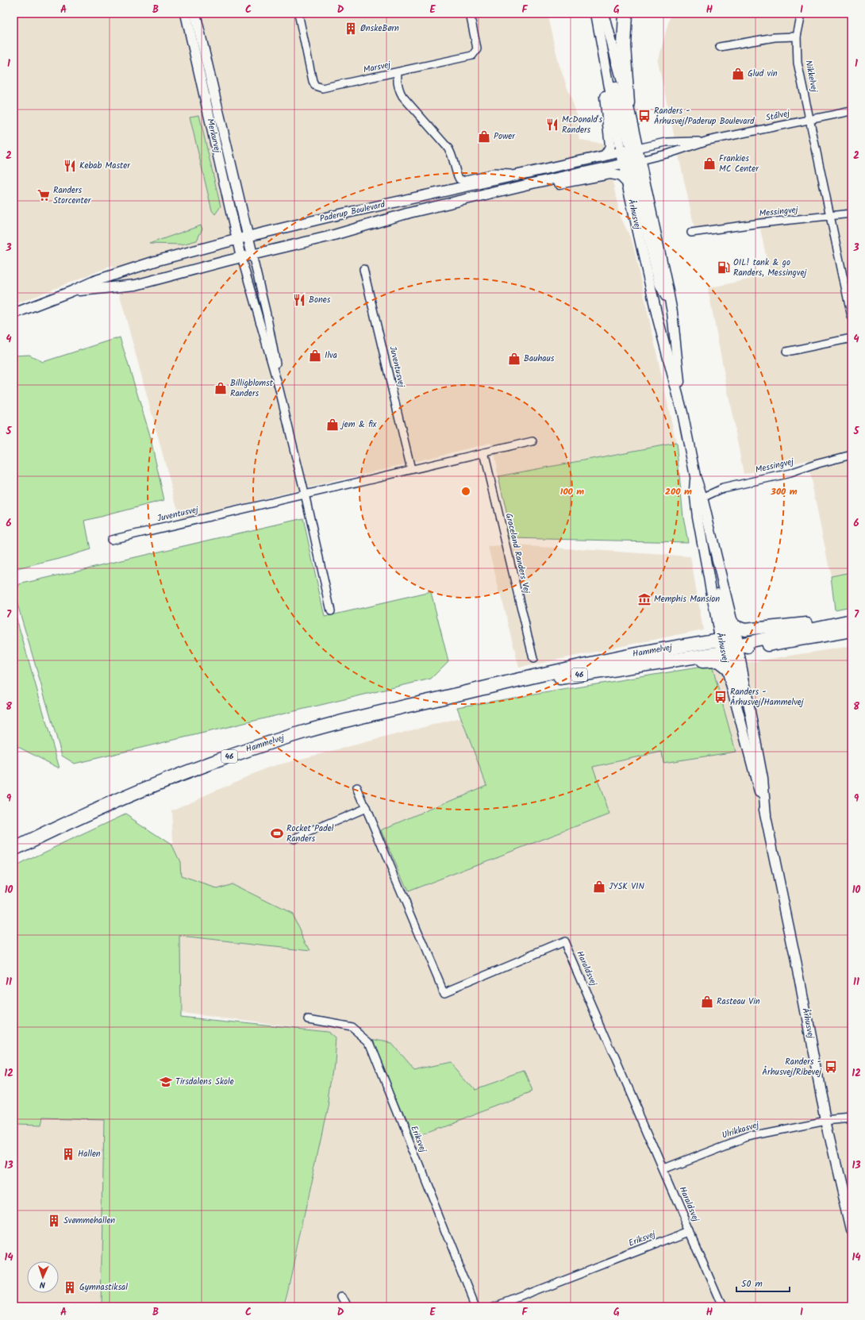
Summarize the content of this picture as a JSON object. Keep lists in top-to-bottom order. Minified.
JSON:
{"streets":{"highway":["Hammelvej","46"],"main road":["Merkurvej","Paderup Boulevard","Århusvej"],"street":["Marsvej","Nikkelvej","Stålvej","Messingvej","Juventusvej","Graceland Randers Vej","Haraldsvej","Ulrikkasvej","Eriksvej"]},"crossings":[["Nikkelvej","Stålvej"],["Stålvej","Paderup Boulevard"],["Stålvej","Århusvej"],["Merkurvej","Paderup Boulevard"],["Paderup Boulevard","Århusvej"],["Messingvej","Århusvej"],["Århusvej","Hammelvej"],["Århusvej","Ulrikkasvej"],["Juventusvej","Graceland Randers Vej"],["Haraldsvej","Ulrikkasvej"],["Haraldsvej","Eriksvej"]],"places":{"building":["ØnskeBørn","Hallen","Svømmehallen","Gymnastiksal"],"shop":["Glud vin","Power","Frankies MC Center","Ilva","Bauhaus","Billigblomst Randers","jem & fix","JYSK VIN","Rasteau Vin"],"bus stop":["Randers - Århusvej/Paderup Boulevard","Randers - Århusvej/Hammelvej","Randers - Århusvej/Ribevej"],"restaurant":["McDonald's Randers","Kebab Master","Bones"],"supermarket":["Randers Storcenter"],"fuel station":["OIL! tank & go Randers, Messingvej"],"museum":["Memphis Mansion"],"sports":["Rocket Padel Randers"],"school or university":["Tirsdalens Skole"]},"scale_bar":"50 m","north":"bottom","grid":{"columns":["A","B","C","D","E","F","G","H","I"],"rows":["1","2","3","4","5","6","7","8","9","10","11","12","13","14"]},"rings":["100 m","200 m","300 m"]}
